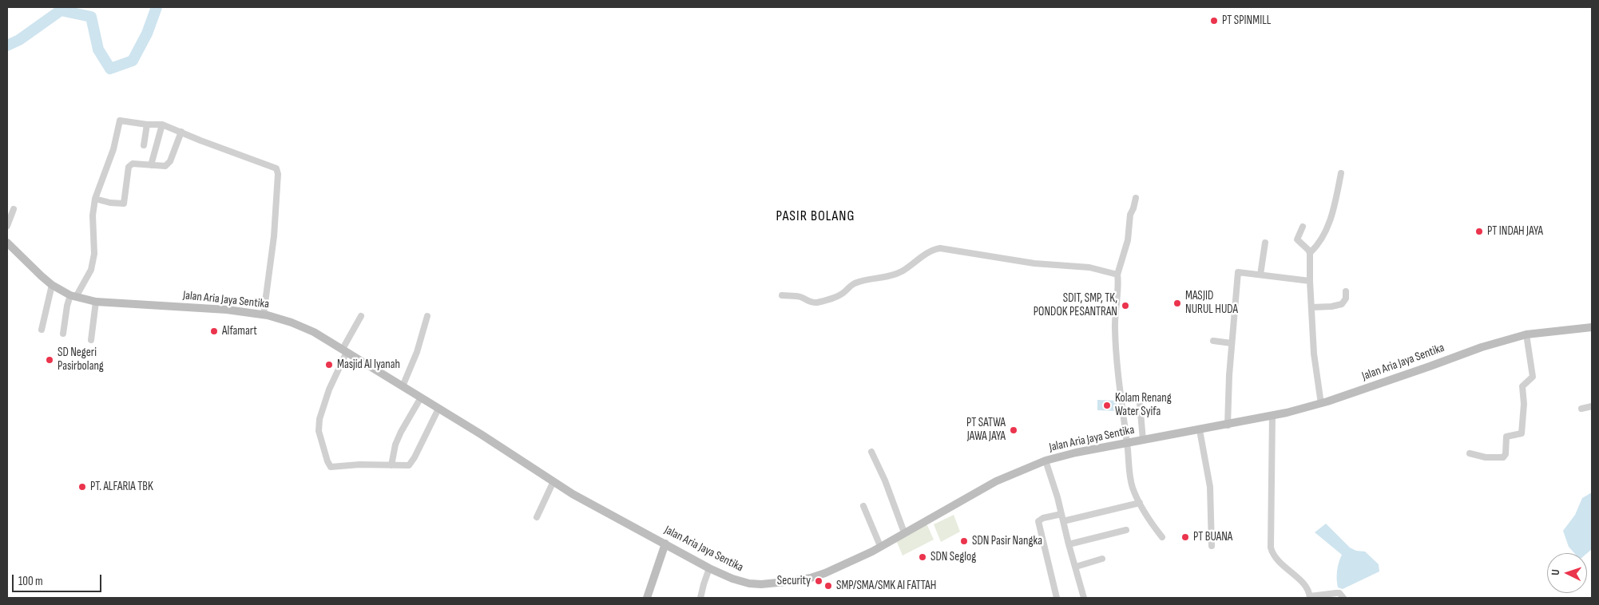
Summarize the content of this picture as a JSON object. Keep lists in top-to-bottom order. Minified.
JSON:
{"streets":{"street":["Jalan Aria Jaya Sentika"]},"districts":["PASIR BOLANG"],"places":["PT SPINMILL","PT INDAH JAYA","MASJID NURUL HUDA","SDIT, SMP, TK, PONDOK PESANTRAN","Alfamart","SD Negeri Pasirbolang","Masjid Al Iyanah","Kolam Renang Water Syifa","PT SATWA JAWA JAYA","PT. ALFARIA TBK","PT BUANA","SDN Pasir Nangka","SDN Seglog","Security","SMP/SMA/SMK Al FATTAH"],"scale_bar":"100 m","north":"left"}
